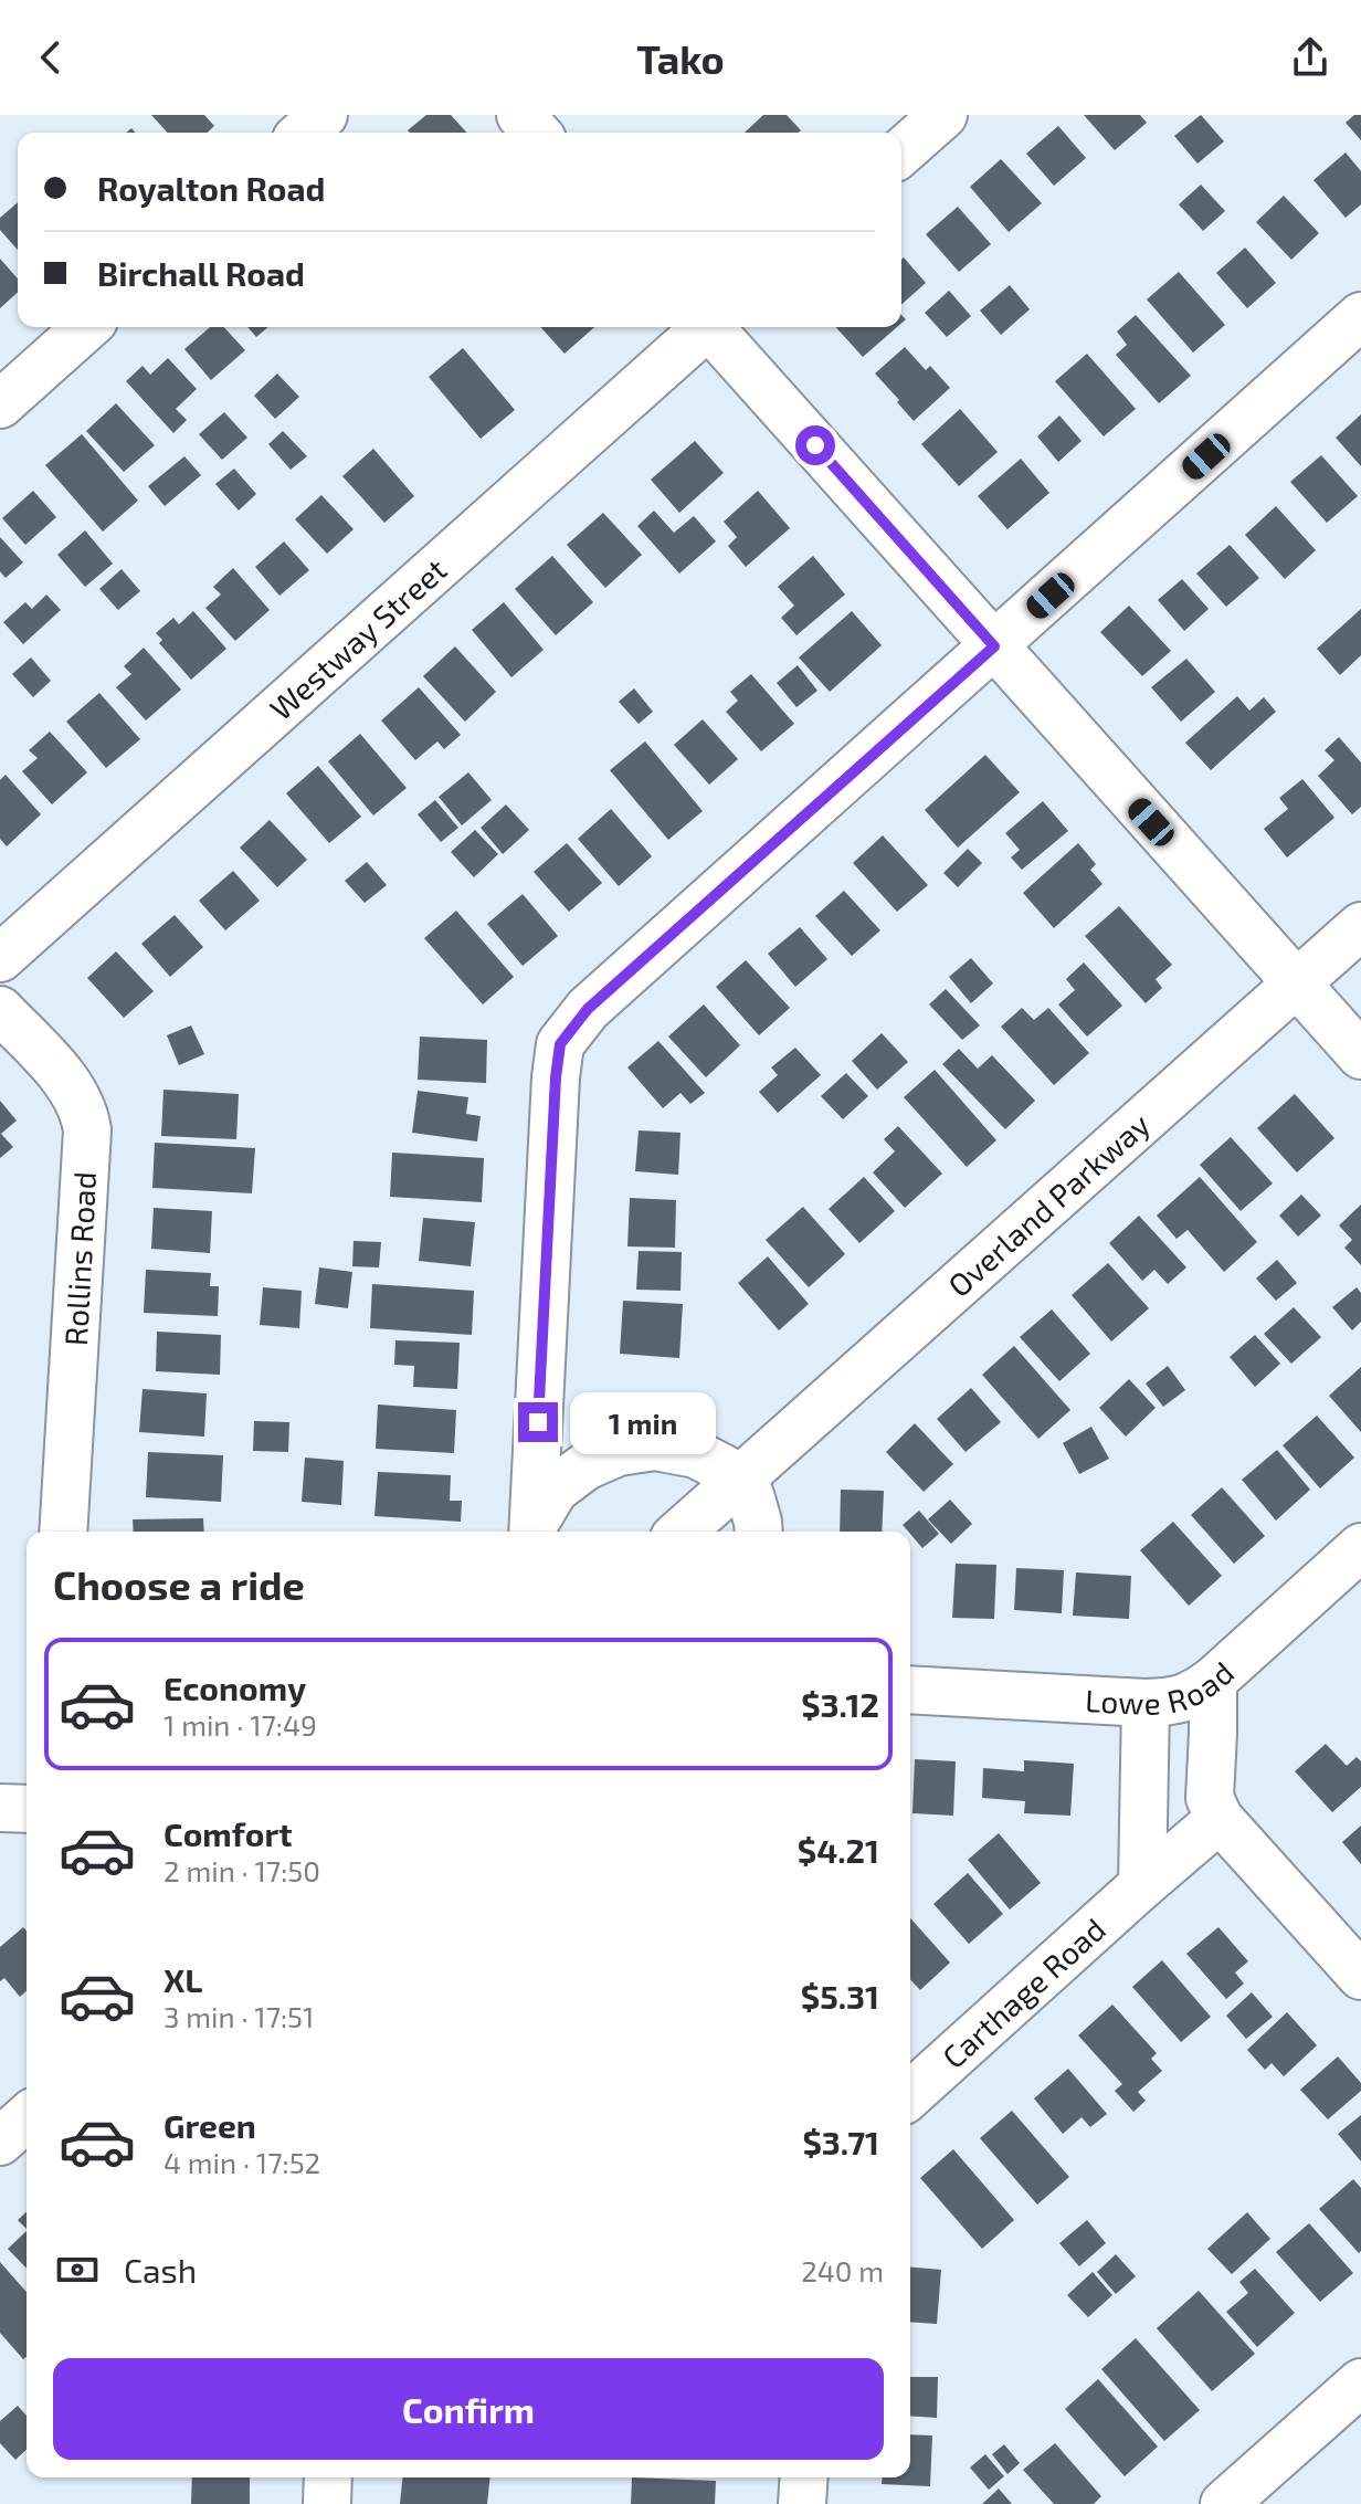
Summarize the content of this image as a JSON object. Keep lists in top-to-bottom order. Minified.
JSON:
{"streets":{"street":["Westway Street","Overland Parkway","Rollins Road","Lowe Road","Carthage Road"]},"page":{"header":"Tako","banner":["Royalton Road","Birchall Road"],"bubble":"1 min","heading":"Choose a ride","list":[{"name":"Economy","note":"1 min · 17:49","value":"$3.12"},{"name":"Comfort","note":"2 min · 17:50","value":"$4.21"},{"name":"XL","note":"3 min · 17:51","value":"$5.31"},{"name":"Green","note":"4 min · 17:52","value":"$3.71"}],"pay":["Cash","240 m"],"buttons":"Confirm"}}
